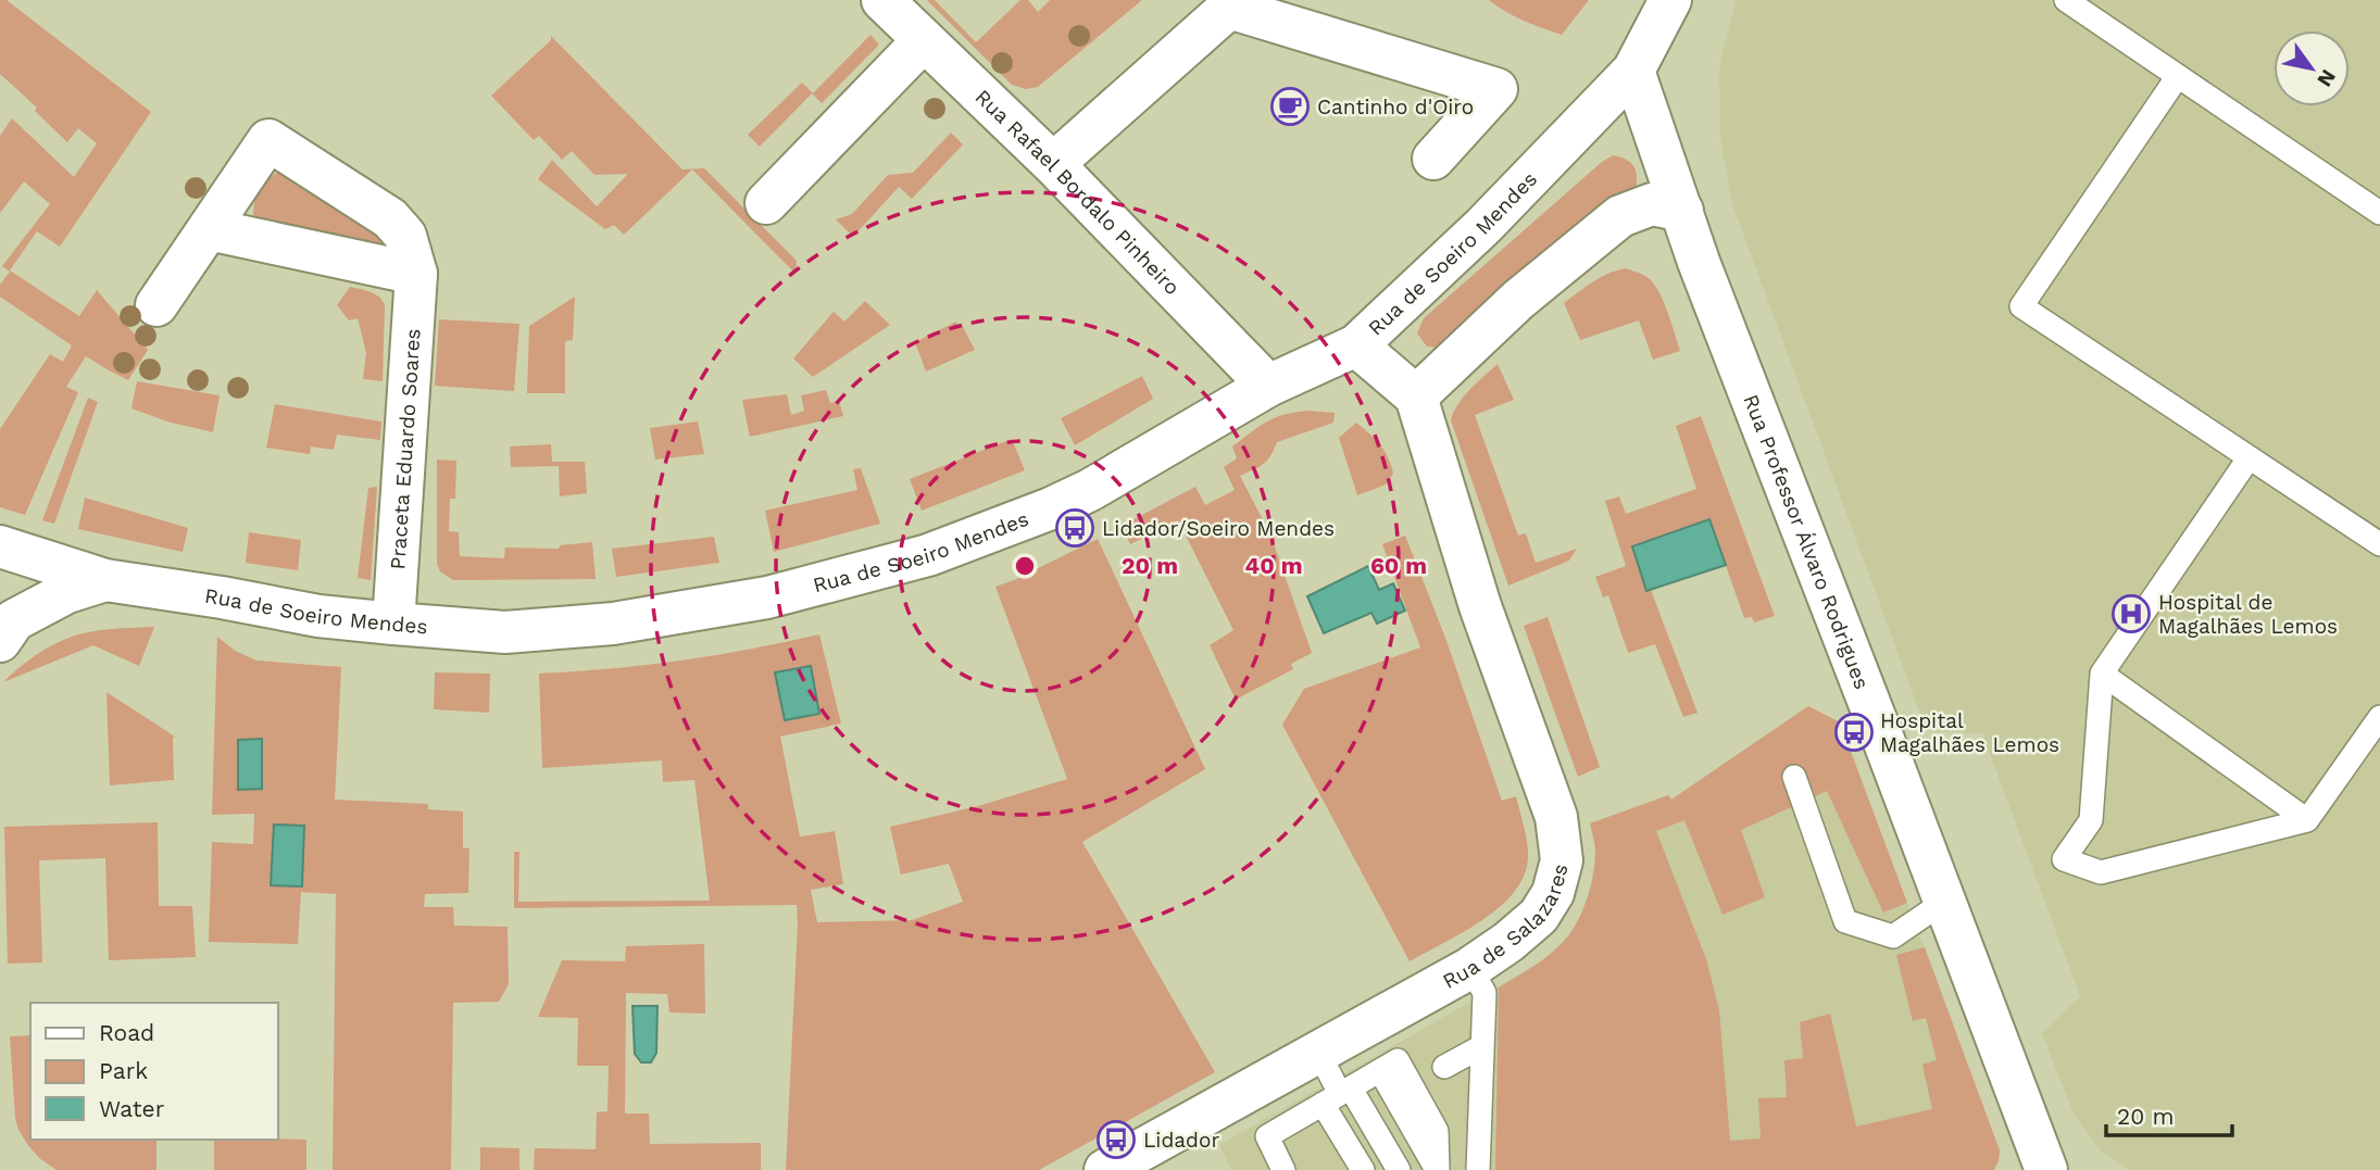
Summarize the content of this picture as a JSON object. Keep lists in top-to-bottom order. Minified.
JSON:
{"streets":{"street":["Rua Rafael Bordalo Pinheiro","Rua de Soeiro Mendes","Praceta Eduardo Soares","Rua Professor Álvaro Rodrigues","Rua de Salazares"]},"crossings":[["Rua Rafael Bordalo Pinheiro","Rua de Soeiro Mendes"],["Rua de Soeiro Mendes","Praceta Eduardo Soares"],["Rua de Soeiro Mendes","Rua Professor Álvaro Rodrigues"]],"places":{"cafe":["Cantinho d'Oiro"],"bus stop":["Lidador/Soeiro Mendes","Hospital Magalhães Lemos","Lidador"],"hospital":["Hospital de Magalhães Lemos"]},"legend":["Road","Park","Water"],"scale_bar":"20 m","north":"bottom right","rings":["20 m","40 m","60 m"]}
